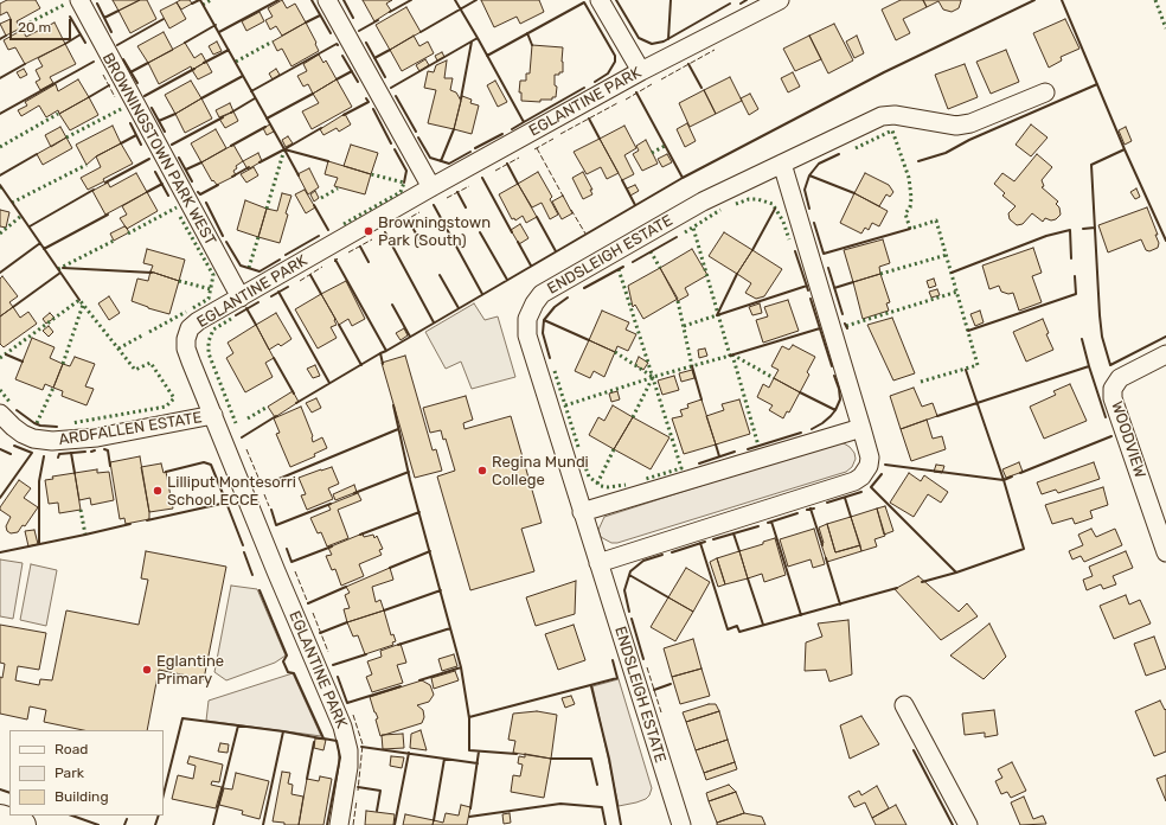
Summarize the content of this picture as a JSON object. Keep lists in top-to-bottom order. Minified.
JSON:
{"streets":{"street":["EGLANTINE PARK","BROWNINGSTOWN PARK WEST","ENDSLEIGH ESTATE","ARDFALLEN ESTATE","WOODVIEW"]},"crossings":[["EGLANTINE PARK","BROWNINGSTOWN PARK WEST"],["EGLANTINE PARK","ARDFALLEN ESTATE"]],"places":["Browningstown Park (South)","Regina Mundi College","Lilliput Montesorri School ECCE","Eglantine Primary"],"legend":["Road","Park","Building"],"scale_bar":"20 m"}
